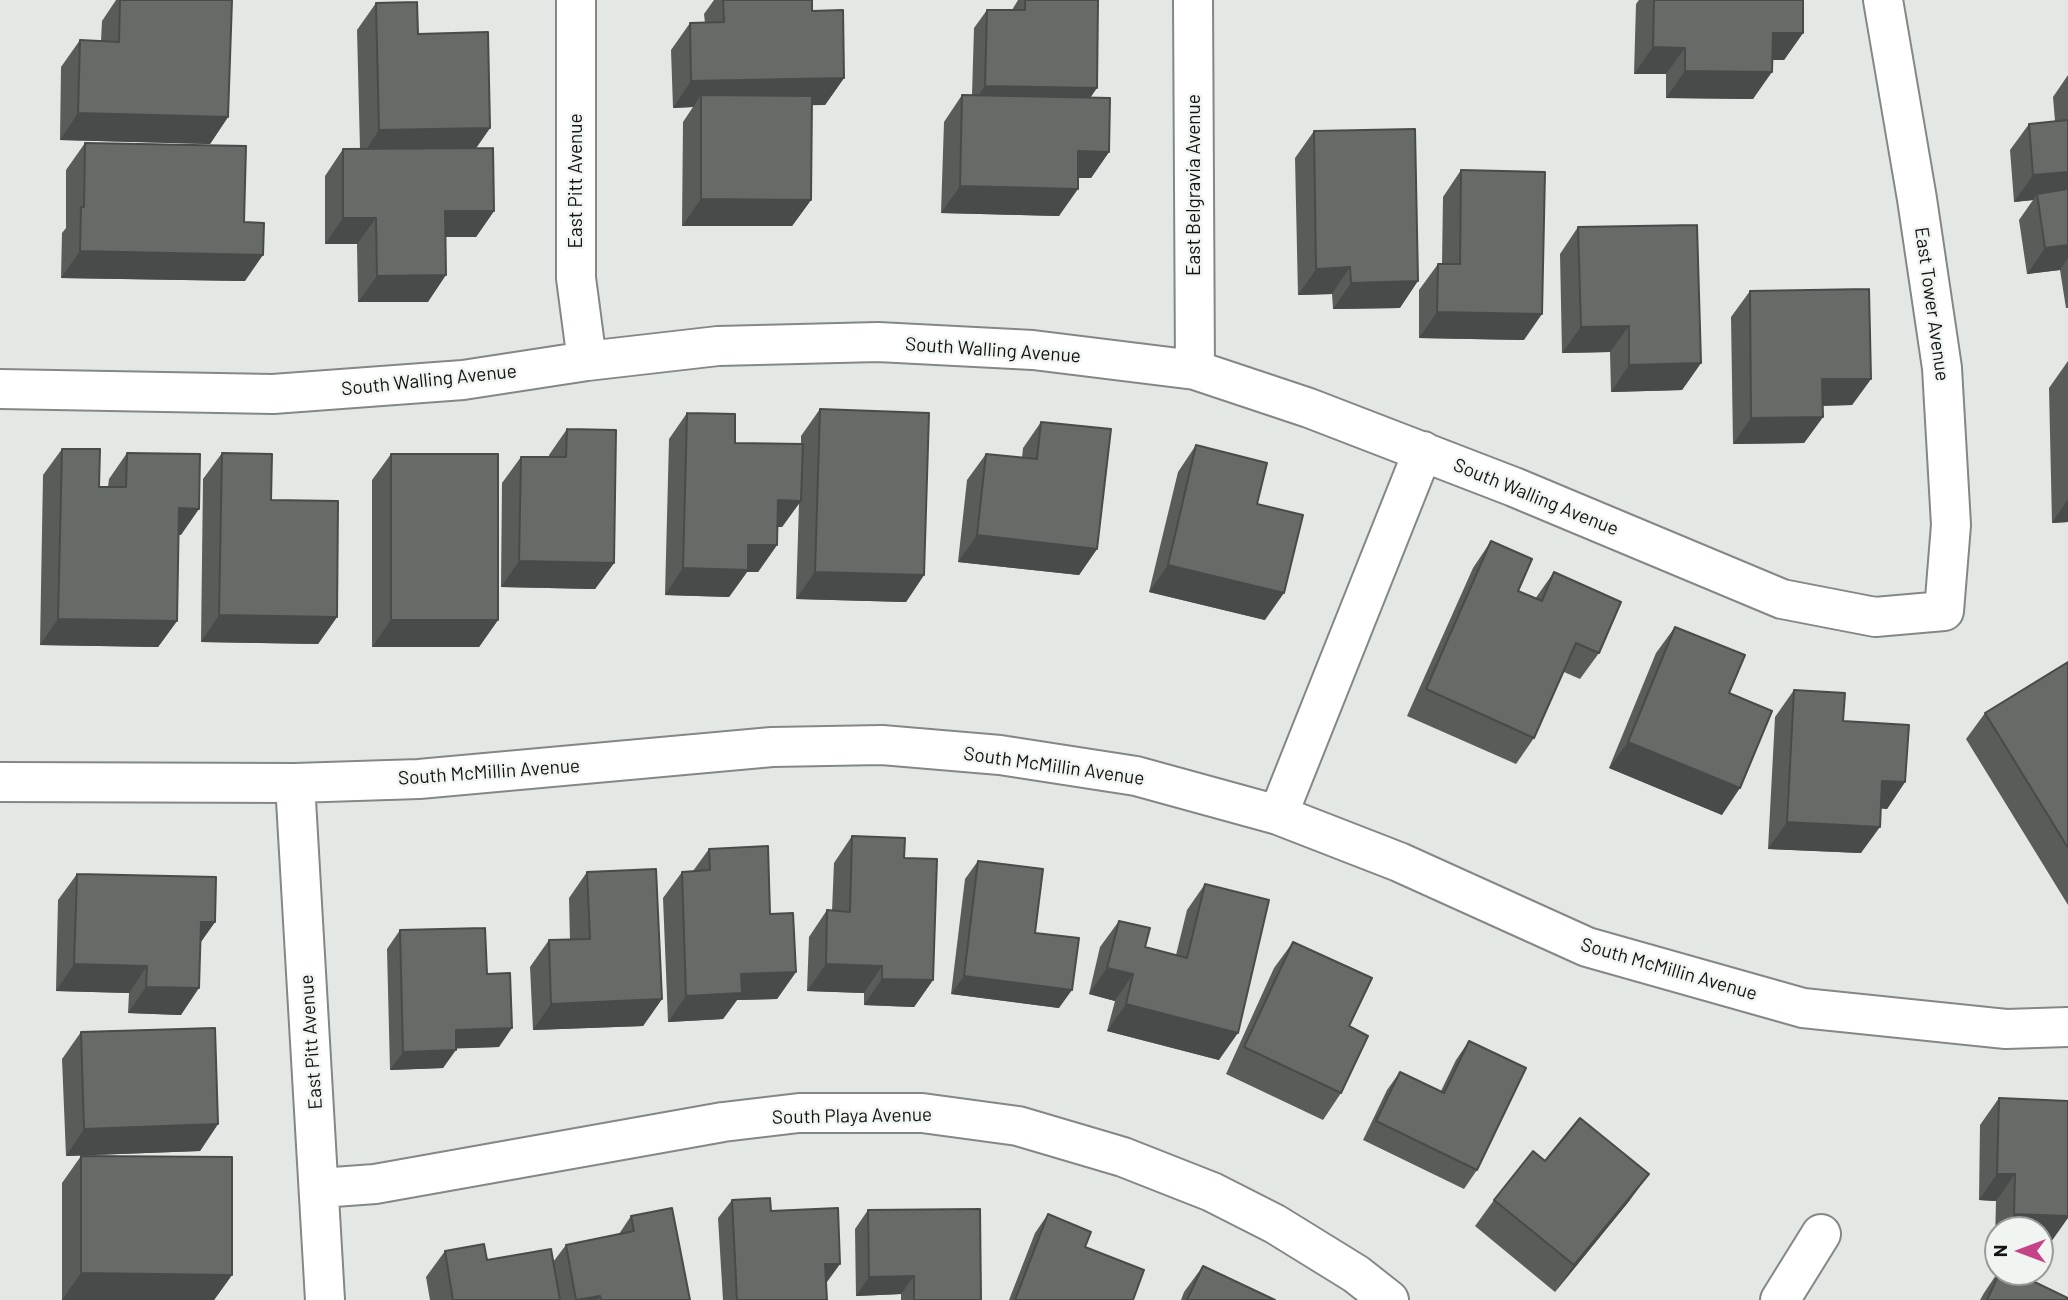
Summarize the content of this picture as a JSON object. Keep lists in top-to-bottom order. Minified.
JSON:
{"streets":{"street":["East Pitt Avenue","East Belgravia Avenue","East Tower Avenue","South Walling Avenue","South McMillin Avenue","South Playa Avenue"]},"crossings":[["East Pitt Avenue","South Walling Avenue"],["East Pitt Avenue","South McMillin Avenue"],["East Pitt Avenue","South Playa Avenue"],["East Belgravia Avenue","South Walling Avenue"],["East Tower Avenue","South Walling Avenue"]],"north":"left"}
